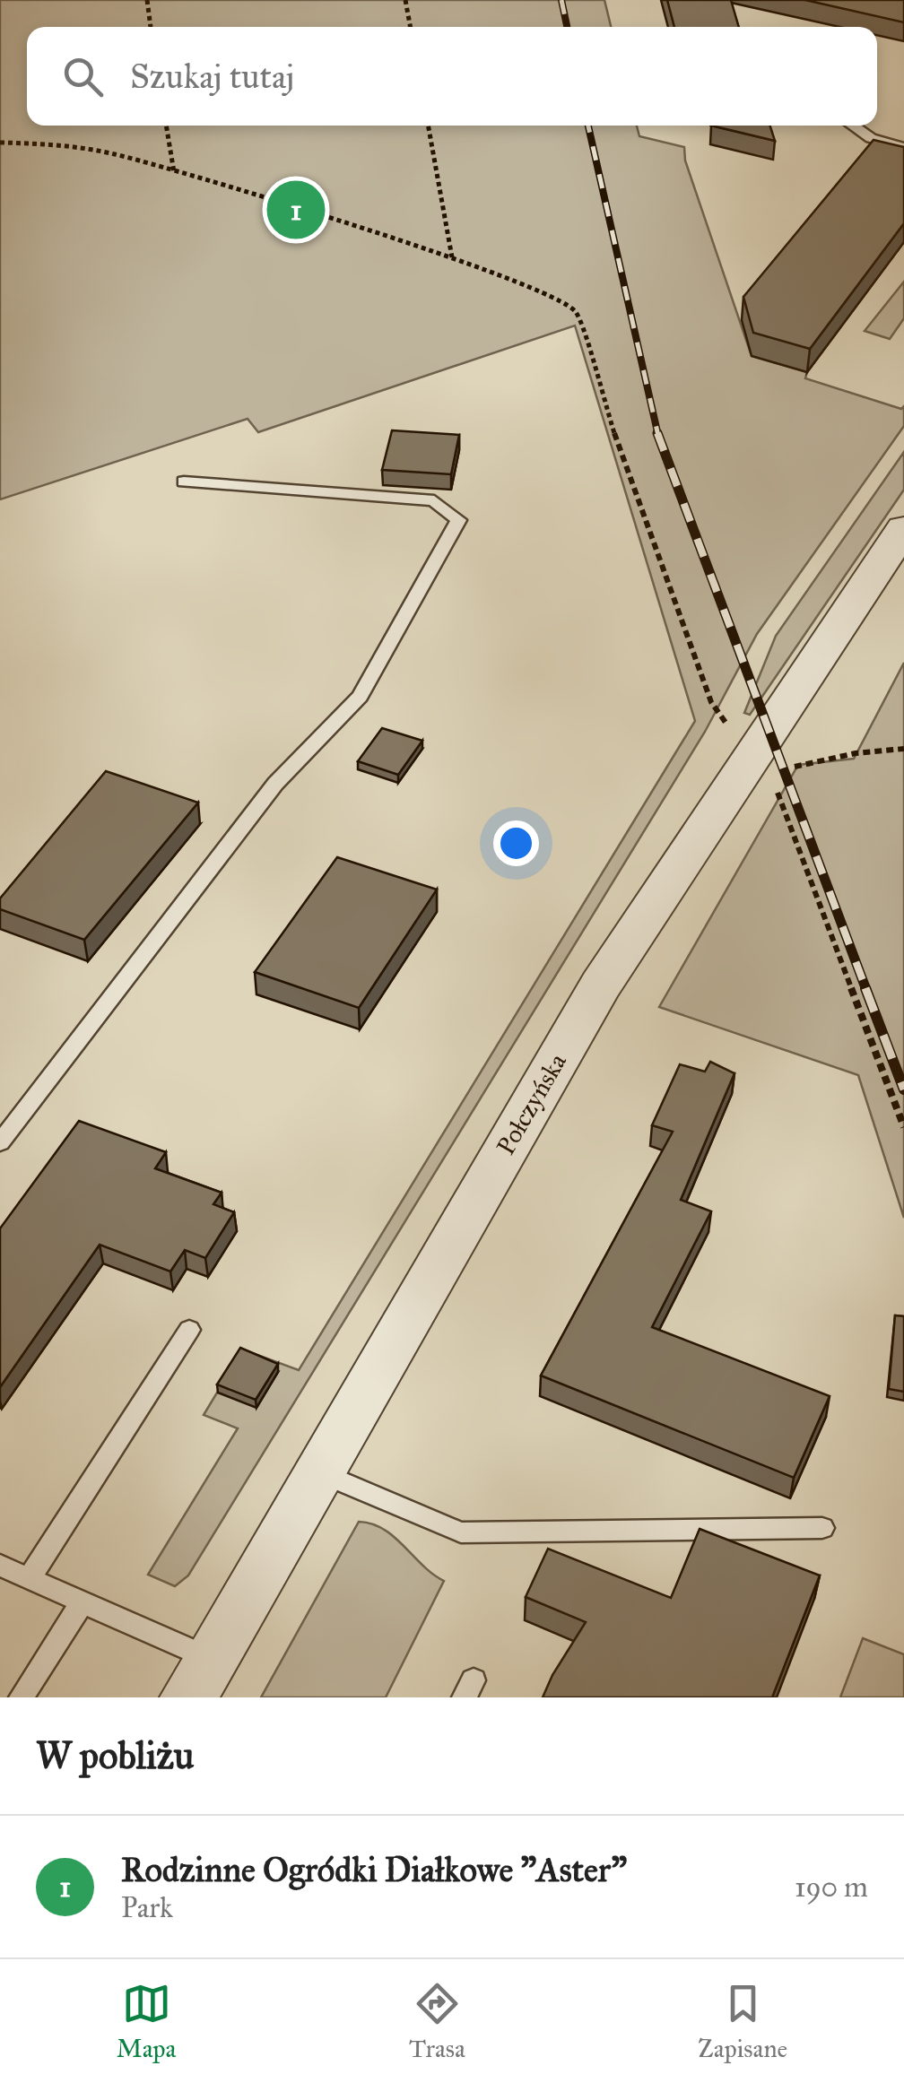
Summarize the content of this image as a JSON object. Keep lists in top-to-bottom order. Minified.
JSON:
{"streets":{"street":["Połczyńska"]},"page":{"search":"Szukaj tutaj","pins":"1","heading":"W pobliżu","list":[{"mark":"1","name":"Rodzinne Ogródki Diałkowe \"Aster\"","note":"Park","value":"190 m"}],"nav":["Mapa","Trasa","Zapisane"]}}
